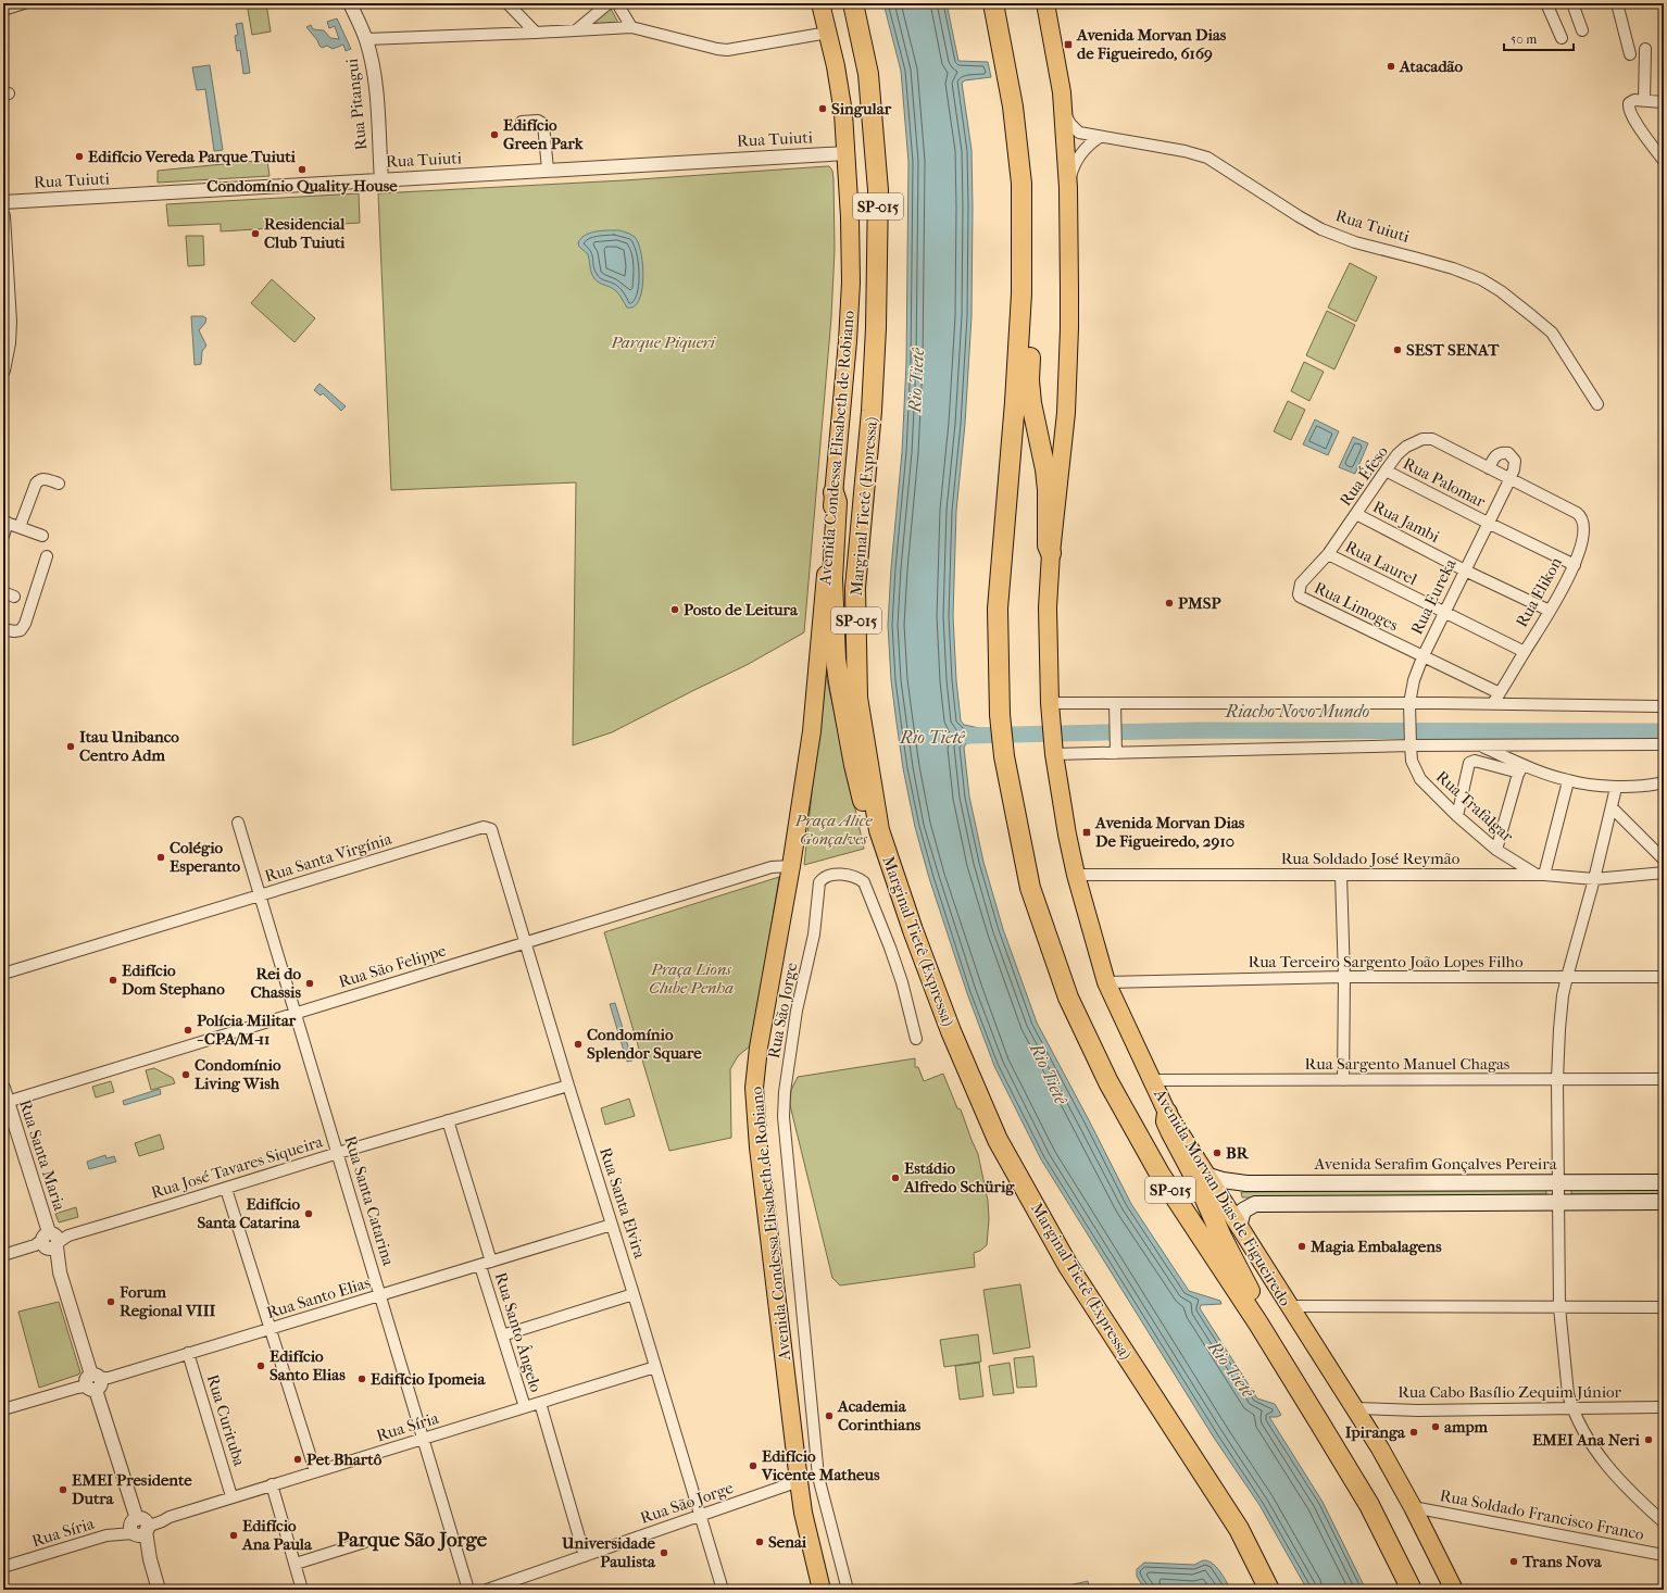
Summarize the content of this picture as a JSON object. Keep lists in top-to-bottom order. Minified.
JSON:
{"streets":{"highway":["SP-015","Avenida Condessa Elisabeth de Robiano","Marginal Tietê (Expressa)","Avenida Morvan Dias de Figueiredo"],"main road":["Avenida Serafim Gonçalves Pereira"],"street":["Rua Pitangui","Rua Tuiuti","Rua Éfeso","Rua Palomar","Rua Jambi","Rua Laurel","Rua Elikon","Rua Eureka","Rua Limoges","Rua Trafalgar","Rua Santa Virgínia","Rua Soldado José Reymão","Rua Terceiro Sargento João Lopes Filho","Rua São Felippe","Rua São Jorge","Rua Sargento Manuel Chagas","Rua Santa Maria","Rua José Tavares Siqueira","Rua Santa Catarina","Rua Santa Elvira","Rua Santo Elias","Rua Santo Ângelo","Rua Cabo Basílio Zequim Júnior","Rua Curituba","Rua Síria","Rua Soldado Francisco Franco"]},"crossings":[["Rua Pitangui","Rua Tuiuti"],["Rua Tuiuti","Avenida Condessa Elisabeth de Robiano"],["Rua Tuiuti","Avenida Morvan Dias de Figueiredo"],["Avenida Condessa Elisabeth de Robiano","Rua São Felippe"],["Avenida Condessa Elisabeth de Robiano","Rua São Jorge"],["Rua Éfeso","Rua Palomar"],["Rua Éfeso","Rua Jambi"],["Rua Éfeso","Rua Laurel"],["Rua Éfeso","Rua Elikon"],["Rua Éfeso","Rua Eureka"],["Rua Éfeso","Rua Limoges"],["Rua Palomar","Rua Elikon"],["Rua Palomar","Rua Eureka"],["Rua Jambi","Rua Elikon"],["Rua Jambi","Rua Eureka"],["Rua Laurel","Rua Elikon"],["Rua Laurel","Rua Eureka"],["Rua Elikon","Rua Eureka"],["Rua Elikon","Rua Limoges"],["Rua Eureka","Rua Limoges"],["Rua Eureka","Rua Trafalgar"],["Rua Trafalgar","Rua Soldado José Reymão"],["Rua Santa Virgínia","Rua Santa Catarina"],["Rua Santa Virgínia","Rua Santa Elvira"],["Rua Soldado José Reymão","Avenida Morvan Dias de Figueiredo"],["Rua Terceiro Sargento João Lopes Filho","Avenida Morvan Dias de Figueiredo"],["Rua São Felippe","Rua Santa Maria"],["Rua São Felippe","Rua Santa Catarina"],["Rua São Felippe","Rua Santa Elvira"],["Rua São Jorge","Rua Santa Elvira"],["Rua Sargento Manuel Chagas","Avenida Morvan Dias de Figueiredo"],["Rua Santa Maria","Rua José Tavares Siqueira"],["Rua Santa Maria","Rua Santo Elias"],["Rua Santa Maria","Rua Síria"],["Avenida Serafim Gonçalves Pereira","Avenida Morvan Dias de Figueiredo"],["Rua José Tavares Siqueira","Rua Santa Catarina"],["Rua José Tavares Siqueira","Rua Santa Elvira"],["Avenida Morvan Dias de Figueiredo","Rua Cabo Basílio Zequim Júnior"],["Avenida Morvan Dias de Figueiredo","Rua Soldado Francisco Franco"],["Rua Santa Catarina","Rua Santo Elias"],["Rua Santa Catarina","Rua Síria"],["Rua Santa Elvira","Rua Santo Elias"],["Rua Santa Elvira","Rua Síria"],["Rua Santo Elias","Rua Santo Ângelo"],["Rua Santo Elias","Rua Curituba"],["Rua Santo Ângelo","Rua Síria"],["Rua Curituba","Rua Síria"]],"districts":["Parque São Jorge"],"water":["Rio Tietê","Riacho Novo Mundo"],"parks":["Parque Piqueri","Praça Alice Gonçalves","Praça Lions Clube Penha"],"places":{"transit":["Avenida Morvan Dias de Figueiredo, 6169","Avenida Morvan Dias De Figueiredo, 2910"],"other":["Atacadão","Singular","Edifício Green Park","Edifício Vereda Parque Tuiuti","Condomínio Quality House","Residencial Club Tuiuti","SEST SENAT","PMSP","Posto de Leitura","Itau Unibanco Centro Adm","Colégio Esperanto","Edifício Dom Stephano","Rei do Chassis","Polícia Militar - CPA/M-11","Condomínio Splendor Square","Condomínio Living Wish","BR","Estádio Alfredo Schürig","Edifício Santa Catarina","Magia Embalagens","Forum Regional VIII","Edifício Santo Elias","Edifício Ipomeia","Academia Corinthians","ampm","Ipiranga","EMEI Ana Neri","Pet Bhartô","Edifício Vicente Matheus","EMEI Presidente Dutra","Edifício Ana Paula","Senai","Universidade Paulista","Trans Nova"]},"scale_bar":"50 m"}
